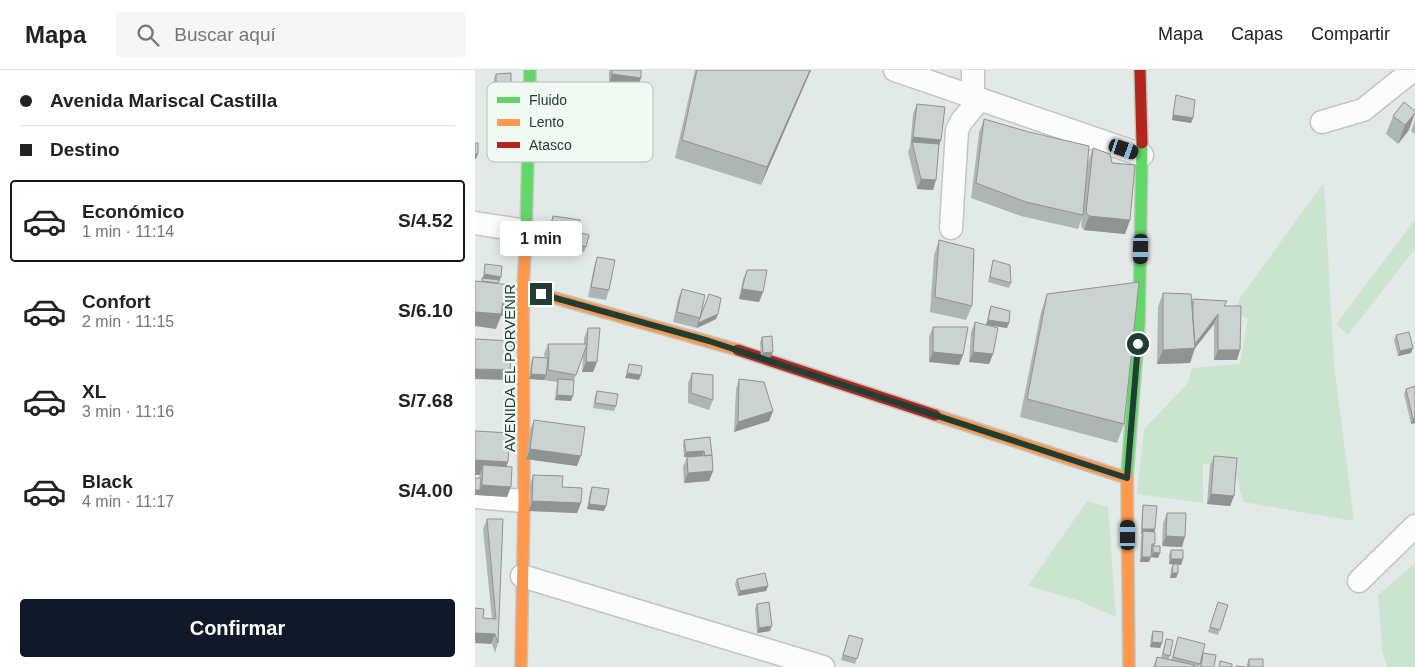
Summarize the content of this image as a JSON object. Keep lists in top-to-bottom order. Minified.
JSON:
{"streets":{"street":["AVENIDA EL PORVENIR"]},"legend":["Fluido","Lento","Atasco"],"page":{"header":"Mapa","search":"Buscar aquí","nav":["Mapa","Capas","Compartir"],"banner":["Avenida Mariscal Castilla","Destino"],"list":[{"name":"Económico","note":"1 min · 11:14","value":"S/4.52"},{"name":"Confort","note":"2 min · 11:15","value":"S/6.10"},{"name":"XL","note":"3 min · 11:16","value":"S/7.68"},{"name":"Black","note":"4 min · 11:17","value":"S/4.00"}],"bubble":"1 min","buttons":"Confirmar"}}
